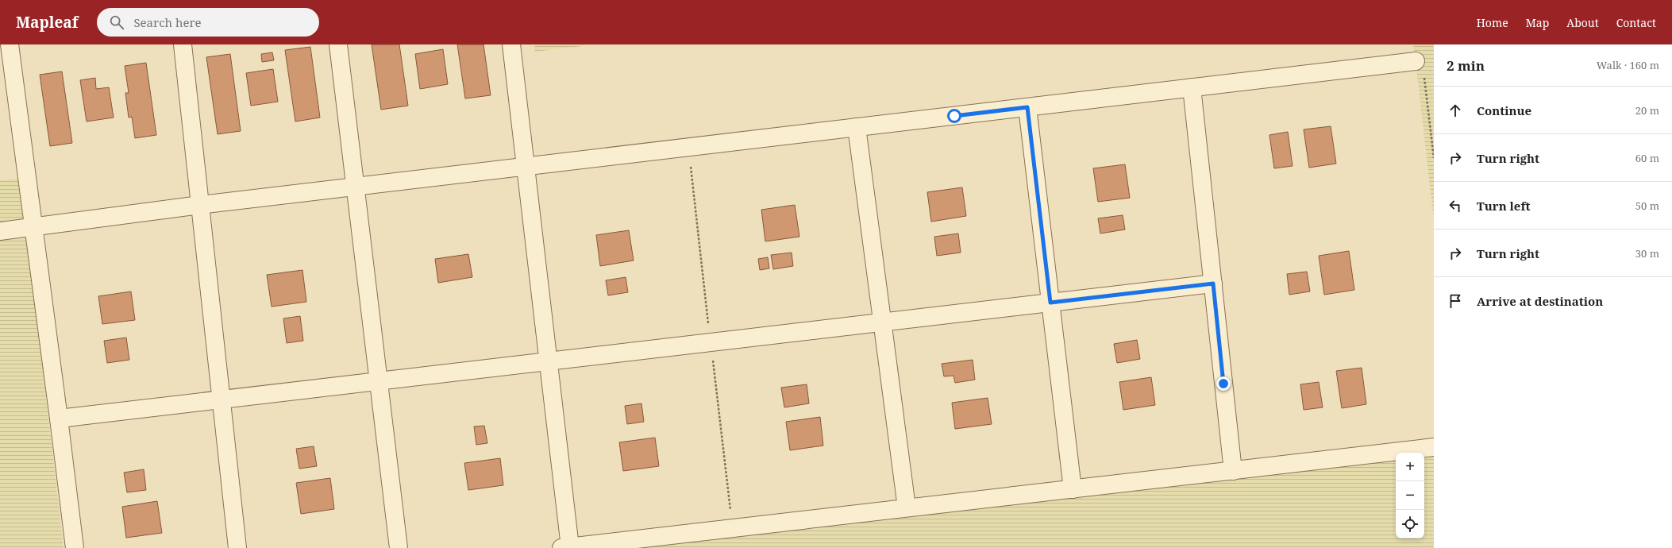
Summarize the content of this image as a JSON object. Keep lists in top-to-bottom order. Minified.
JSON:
{"page":{"header":"Mapleaf","search":"Search here","nav":["Home","Map","About","Contact"],"heading":["2 min","Walk · 160 m"],"list":[["Continue","20 m"],["Turn right","60 m"],["Turn left","50 m"],["Turn right","30 m"],"Arrive at destination"],"map_buttons":["+","−"]}}
